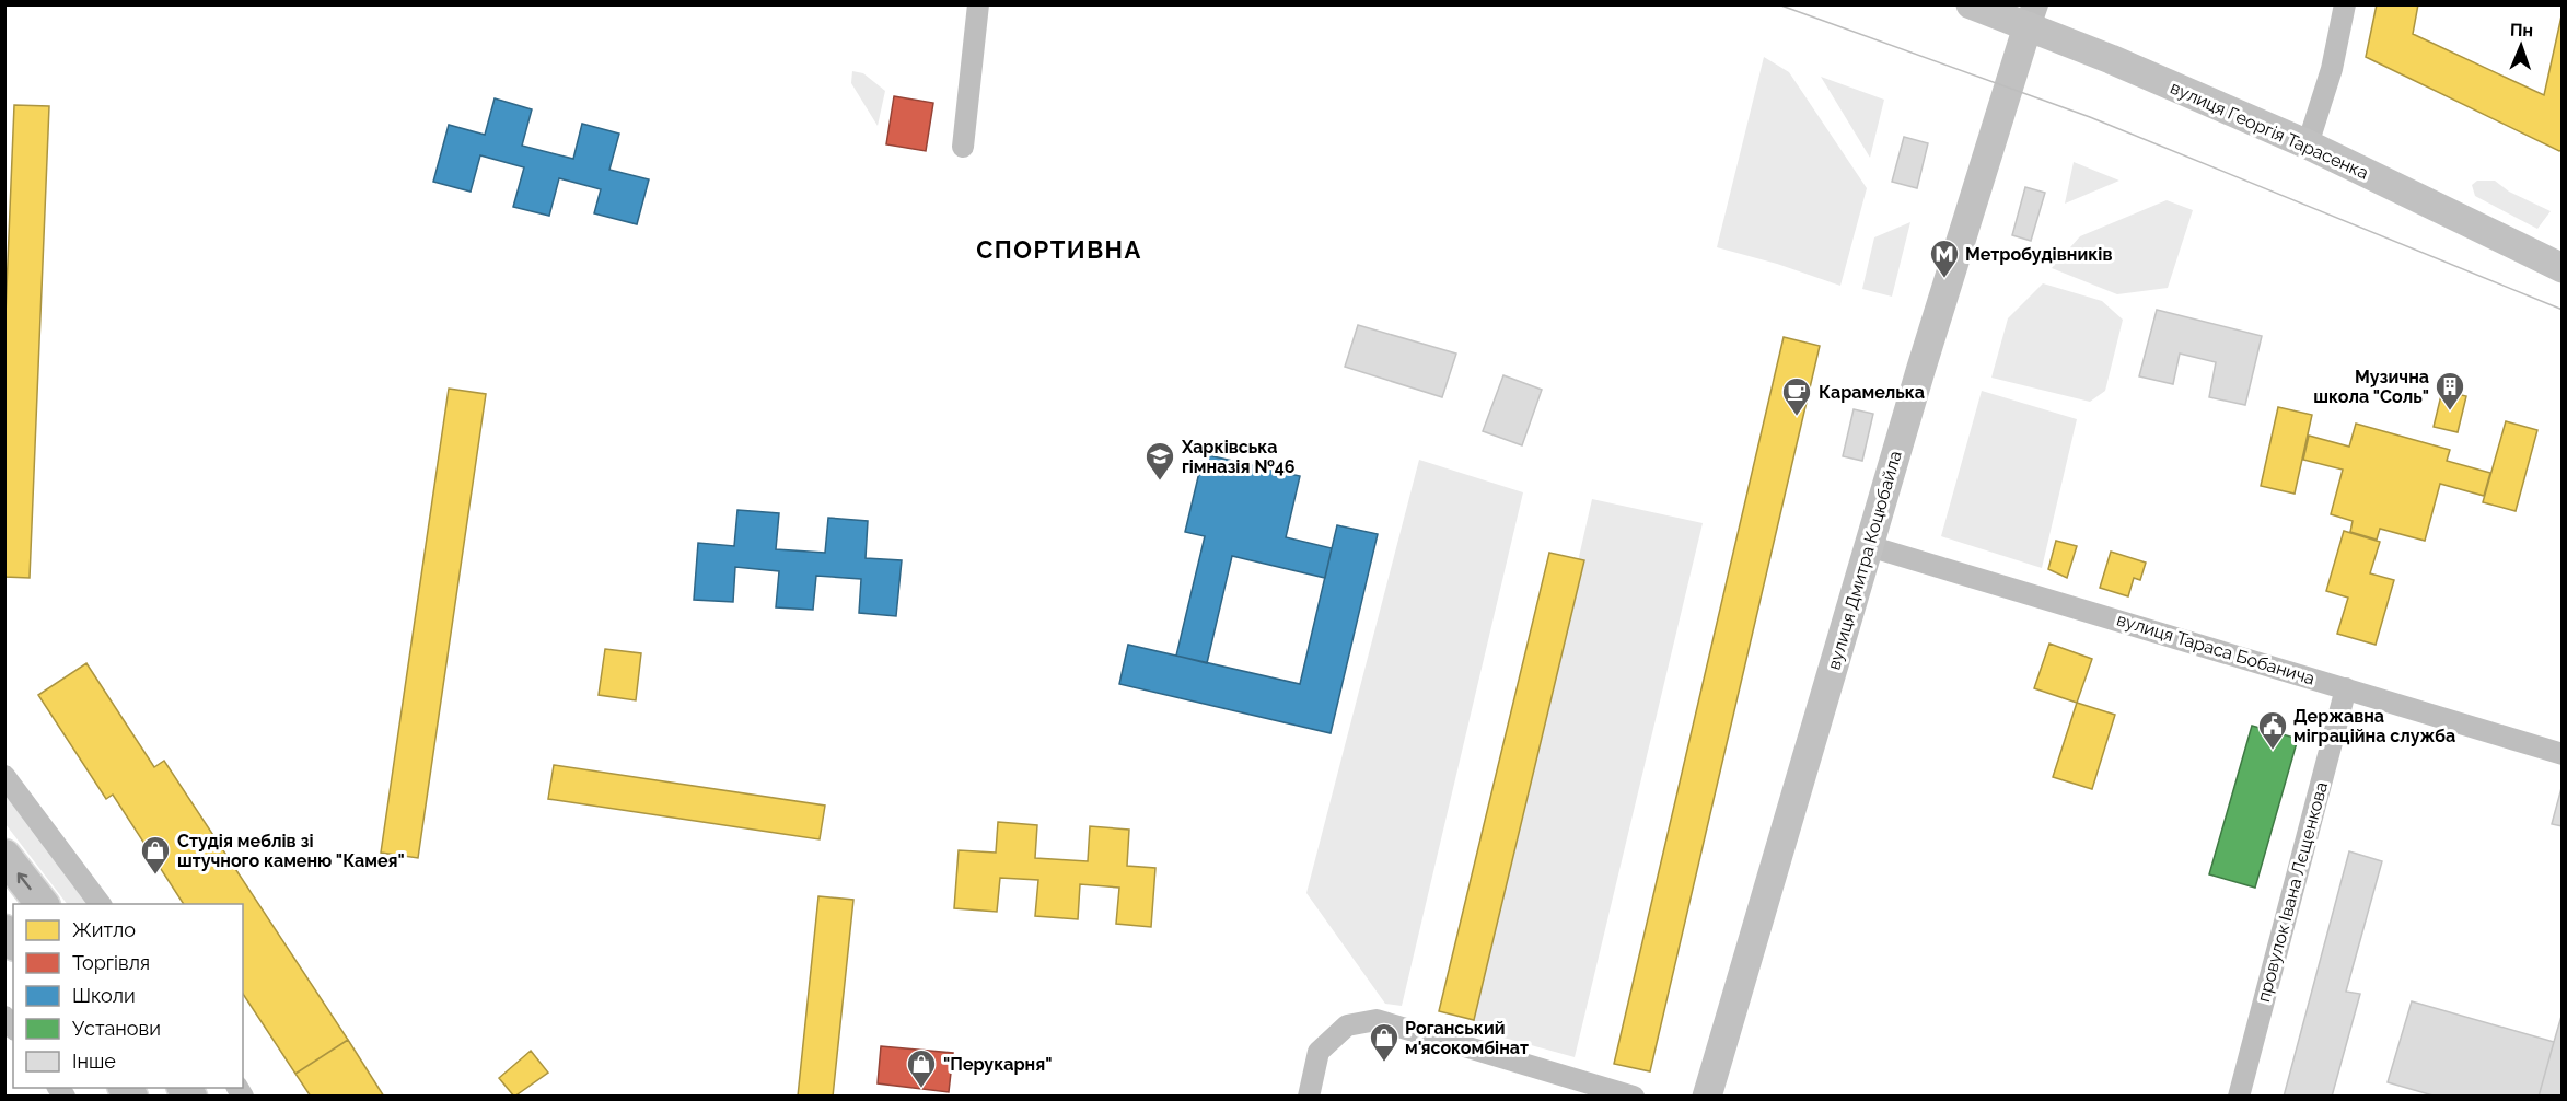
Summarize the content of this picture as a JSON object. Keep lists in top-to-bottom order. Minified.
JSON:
{"streets":{"main road":["вулиця Георгія Тарасенка","вулиця Дмитра Коцюбайла"],"street":["вулиця Тараса Бобанича","провулок Івана Лєщенкова"]},"crossings":[["вулиця Георгія Тарасенка","вулиця Дмитра Коцюбайла"],["вулиця Дмитра Коцюбайла","вулиця Тараса Бобанича"],["вулиця Тараса Бобанича","провулок Івана Лєщенкова"]],"districts":["СПОРТИВНА"],"places":{"metro station":["Метробудівників"],"building":["Музична школа \"Соль\""],"cafe":["Карамелька"],"school or university":["Харківська гімназія №46"],"public building":["Державна міграційна служба"],"shop":["Студія меблів зі штучного каменю \"Камея\"","Роганський м'ясокомбінат","\"Перукарня\""]},"legend":["Житло","Торгівля","Школи","Установи","Інше"],"north":"top"}
